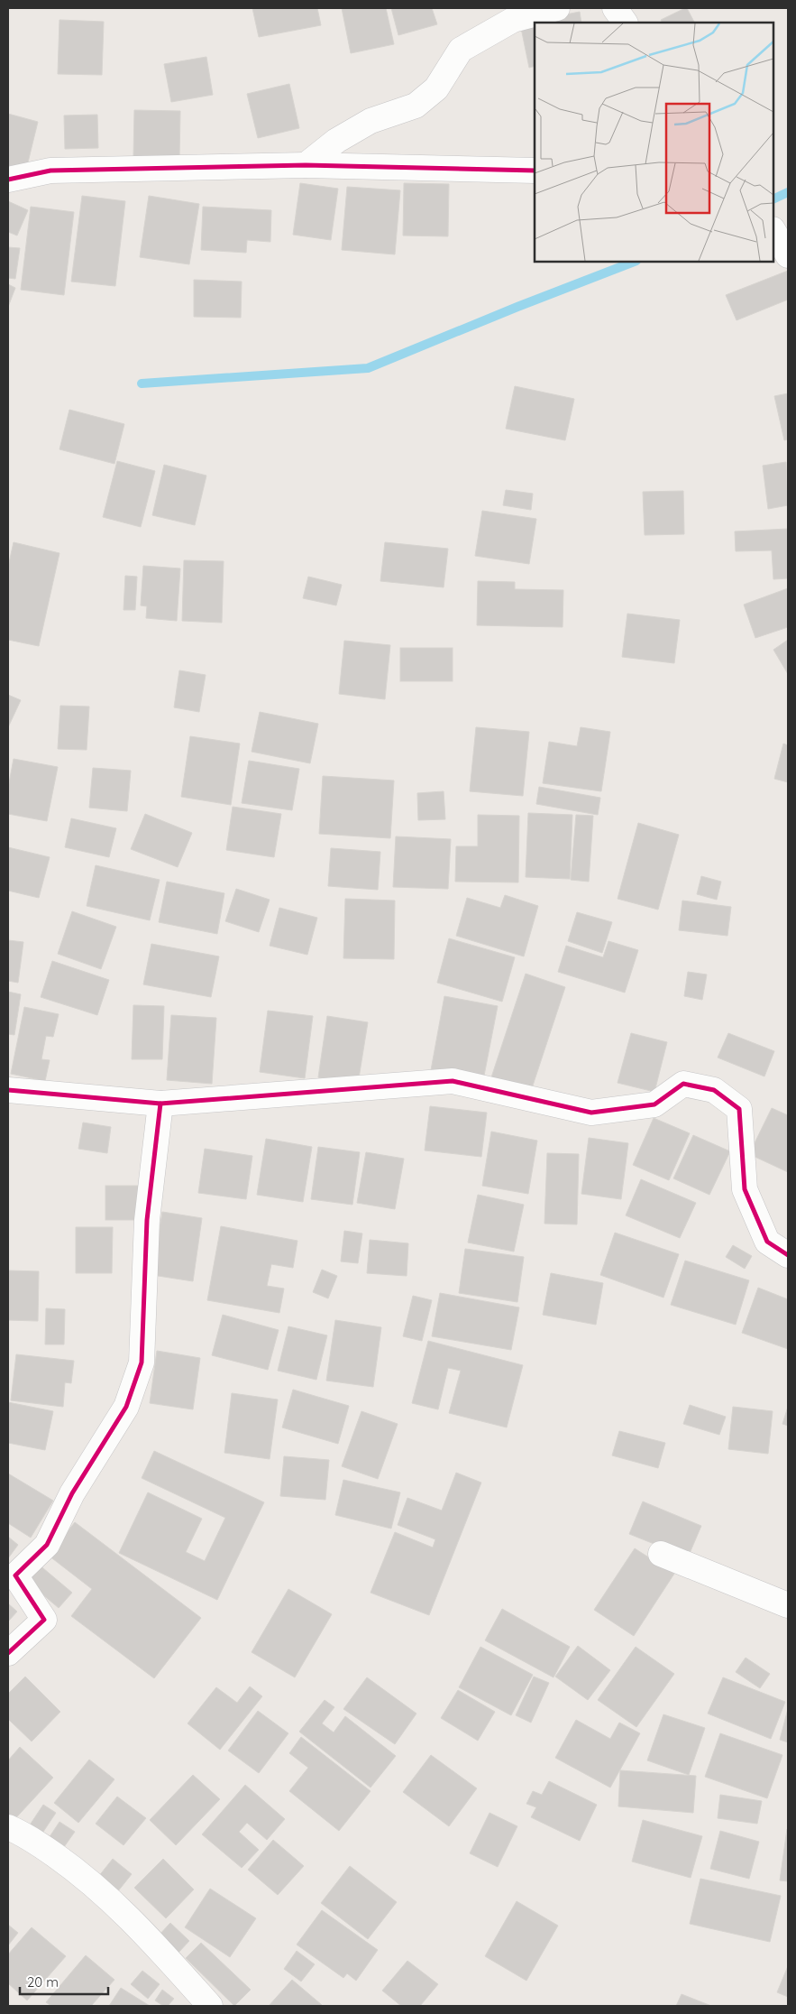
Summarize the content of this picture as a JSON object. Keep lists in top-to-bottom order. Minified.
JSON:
{"scale_bar":"20 m"}
